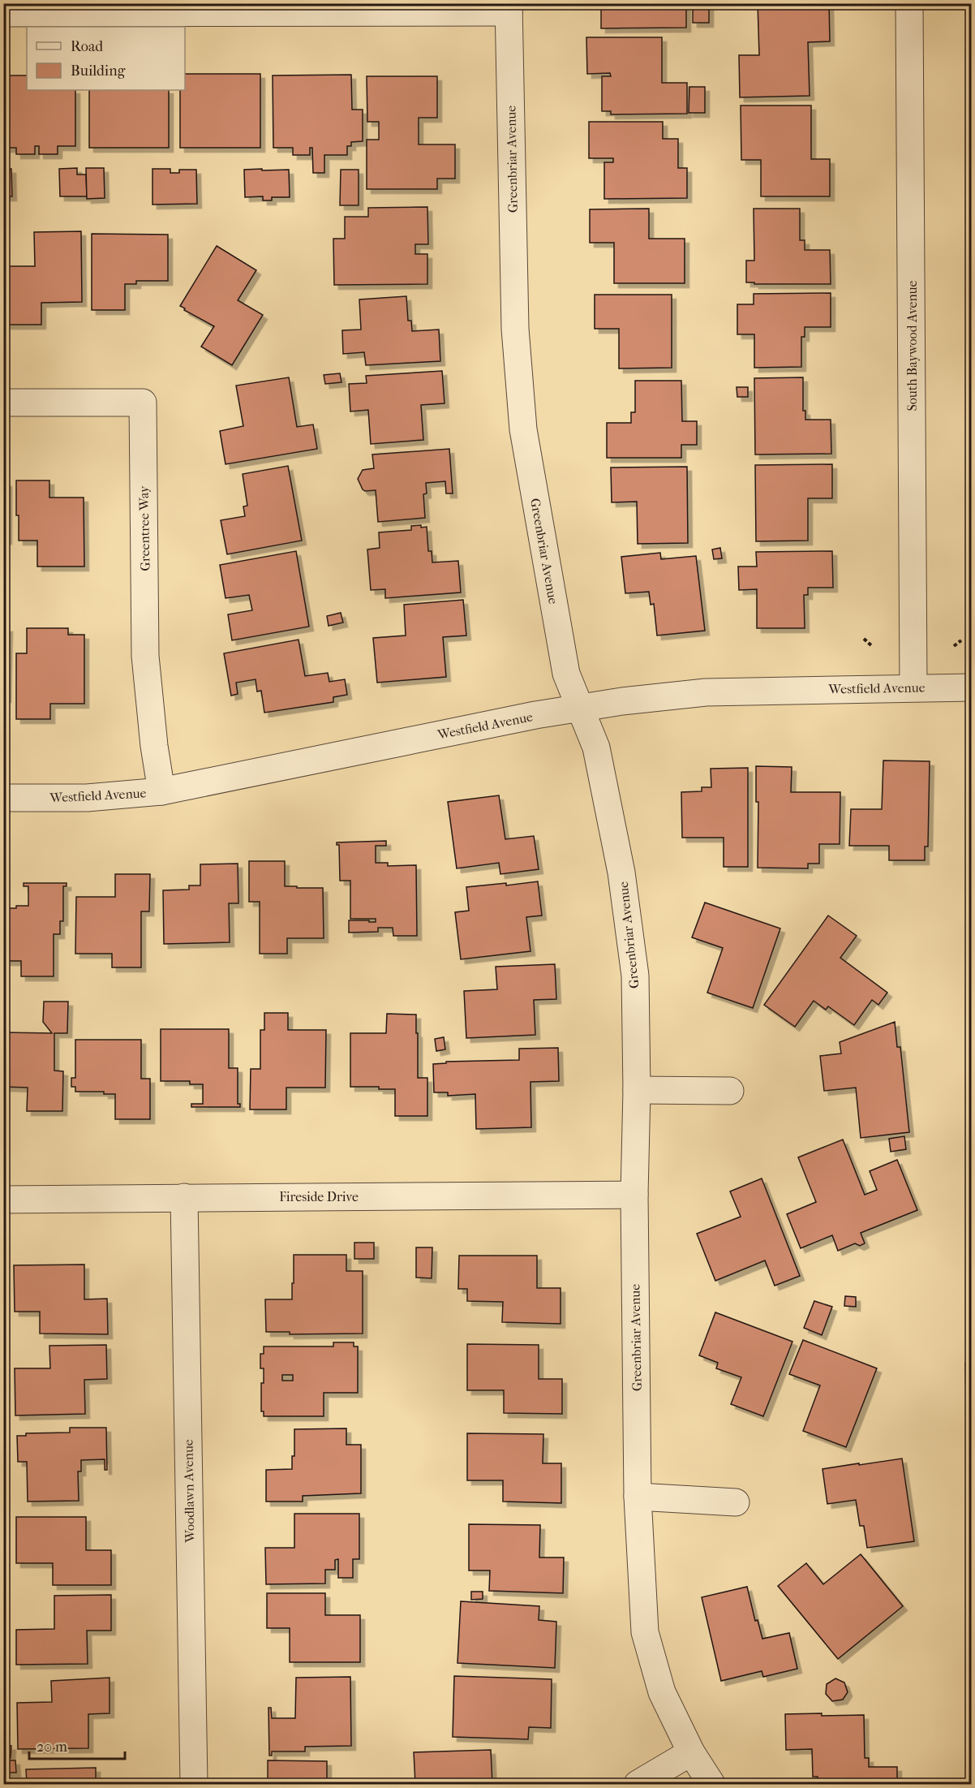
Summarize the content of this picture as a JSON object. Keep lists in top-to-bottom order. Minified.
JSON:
{"streets":{"street":["Greenbriar Avenue","South Baywood Avenue","Greentree Way","Westfield Avenue","Fireside Drive","Woodlawn Avenue"]},"crossings":[["Greenbriar Avenue","Westfield Avenue"],["Greenbriar Avenue","Fireside Drive"],["South Baywood Avenue","Westfield Avenue"],["Greentree Way","Westfield Avenue"],["Fireside Drive","Woodlawn Avenue"]],"legend":["Road","Building"],"scale_bar":"20 m"}
